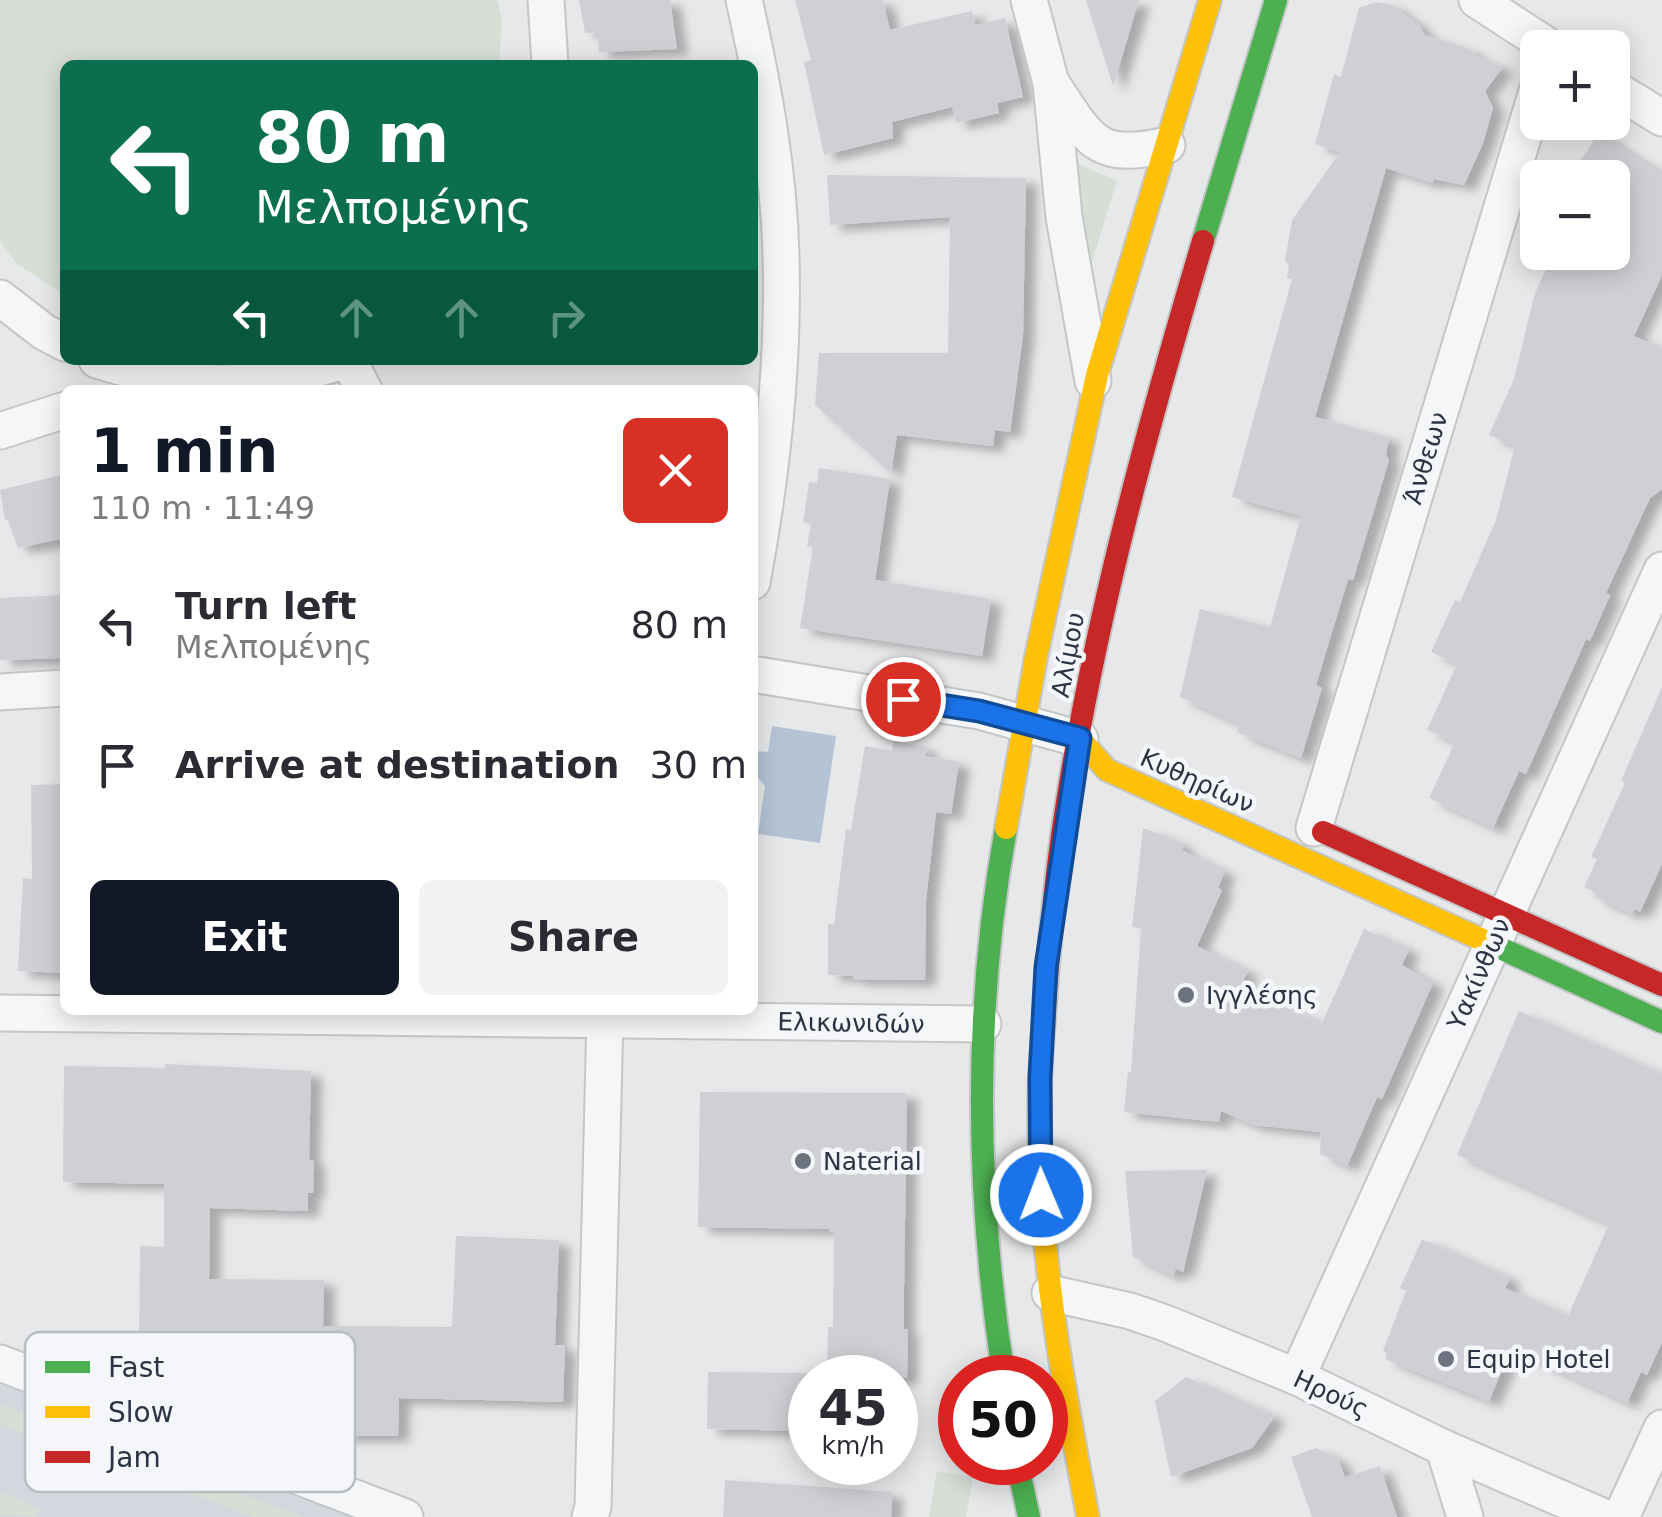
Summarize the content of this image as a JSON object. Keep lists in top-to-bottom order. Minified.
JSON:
{"streets":{"main road":["Αλίμου","Κυθηρίων"],"street":["Άνθεων","Υακίνθων","Ελικωνιδών","Ηρούς"]},"crossings":[["Άνθεων","Κυθηρίων"],["Αλίμου","Κυθηρίων"],["Αλίμου","Ελικωνιδών"],["Αλίμου","Ηρούς"],["Κυθηρίων","Υακίνθων"],["Υακίνθων","Ηρούς"]],"places":["Ιγγλέσης","Naterial","Equip Hotel"],"legend":["Fast","Slow","Jam"],"page":{"map_buttons":["+","−"],"turn":["80 m","Μελπομένης"],"heading":["1 min","110 m · 11:49"],"list":[{"name":"Turn left","note":"Μελπομένης","value":"80 m"},{"name":"Arrive at destination","value":"30 m"}],"buttons":["Exit","Share"],"speed":"45 km/h","limit":"50"}}
